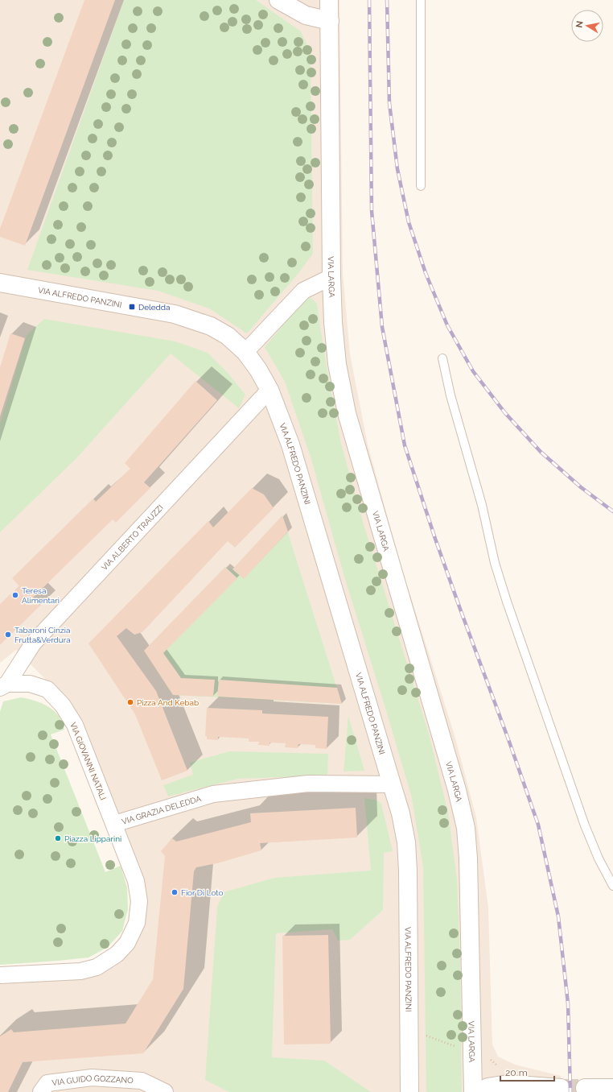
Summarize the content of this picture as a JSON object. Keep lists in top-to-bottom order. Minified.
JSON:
{"streets":{"street":["VIA LARGA","VIA ALFREDO PANZINI","VIA ALBERTO TRAUZZI","VIA GIOVANNI NATALI","VIA GRAZIA DELEDDA","VIA GUIDO GOZZANO"]},"crossings":[["VIA ALFREDO PANZINI","VIA ALBERTO TRAUZZI"],["VIA ALFREDO PANZINI","VIA GRAZIA DELEDDA"],["VIA ALBERTO TRAUZZI","VIA GIOVANNI NATALI"],["VIA GIOVANNI NATALI","VIA GRAZIA DELEDDA"]],"places":{"transit":["Deledda"],"other":["Teresa Alimentari","Tabaroni Cinzia Frutta&Verdura","Pizza And Kebab","Piazza Lipparini","Fior Di Loto"]},"scale_bar":"20 m","north":"left"}
